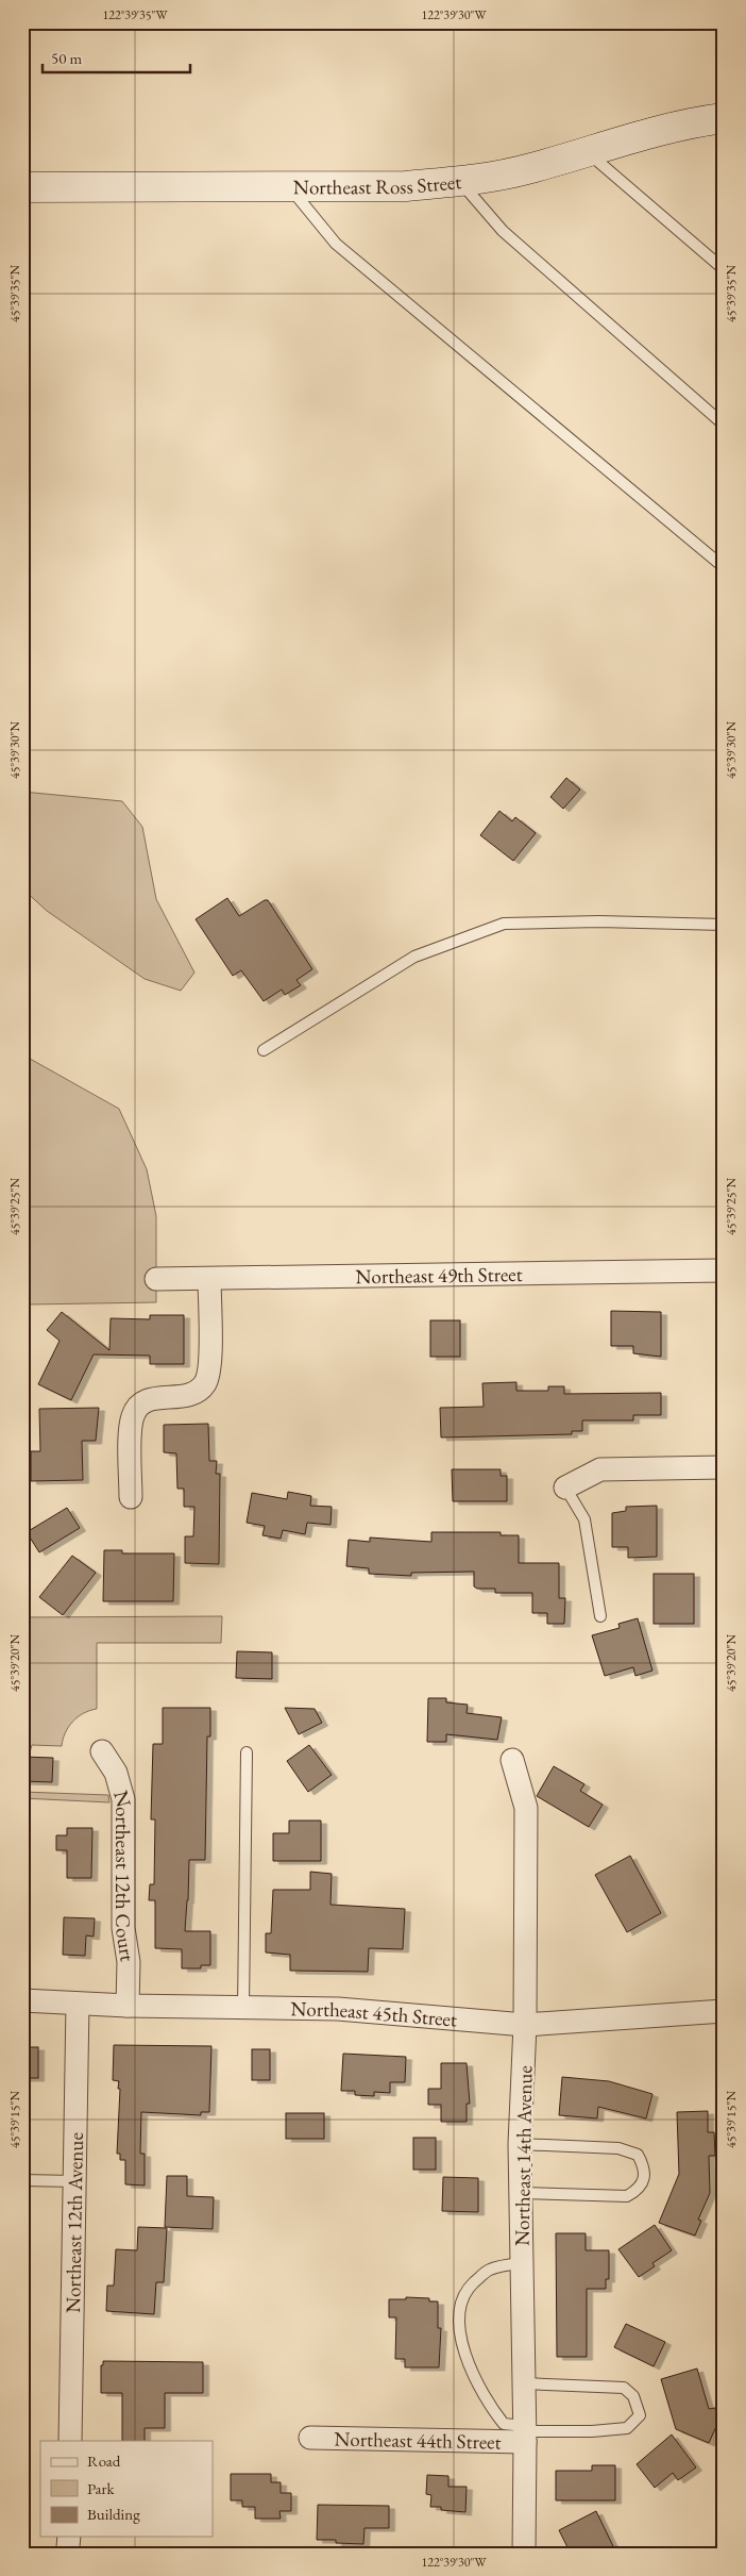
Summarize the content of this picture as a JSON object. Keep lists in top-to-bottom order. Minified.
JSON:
{"streets":{"street":["Northeast Ross Street","Northeast 49th Street","Northeast 12th Court","Northeast 45th Street","Northeast 14th Avenue","Northeast 12th Avenue","Northeast 44th Street"]},"crossings":[["Northeast 12th Court","Northeast 45th Street"],["Northeast 45th Street","Northeast 14th Avenue"],["Northeast 45th Street","Northeast 12th Avenue"],["Northeast 14th Avenue","Northeast 44th Street"]],"legend":["Road","Park","Building"],"scale_bar":"50 m","coordinates":["122°39'35\"W","122°39'30\"W","45°39'35\"N","45°39'30\"N","45°39'25\"N","45°39'20\"N","45°39'15\"N"]}
